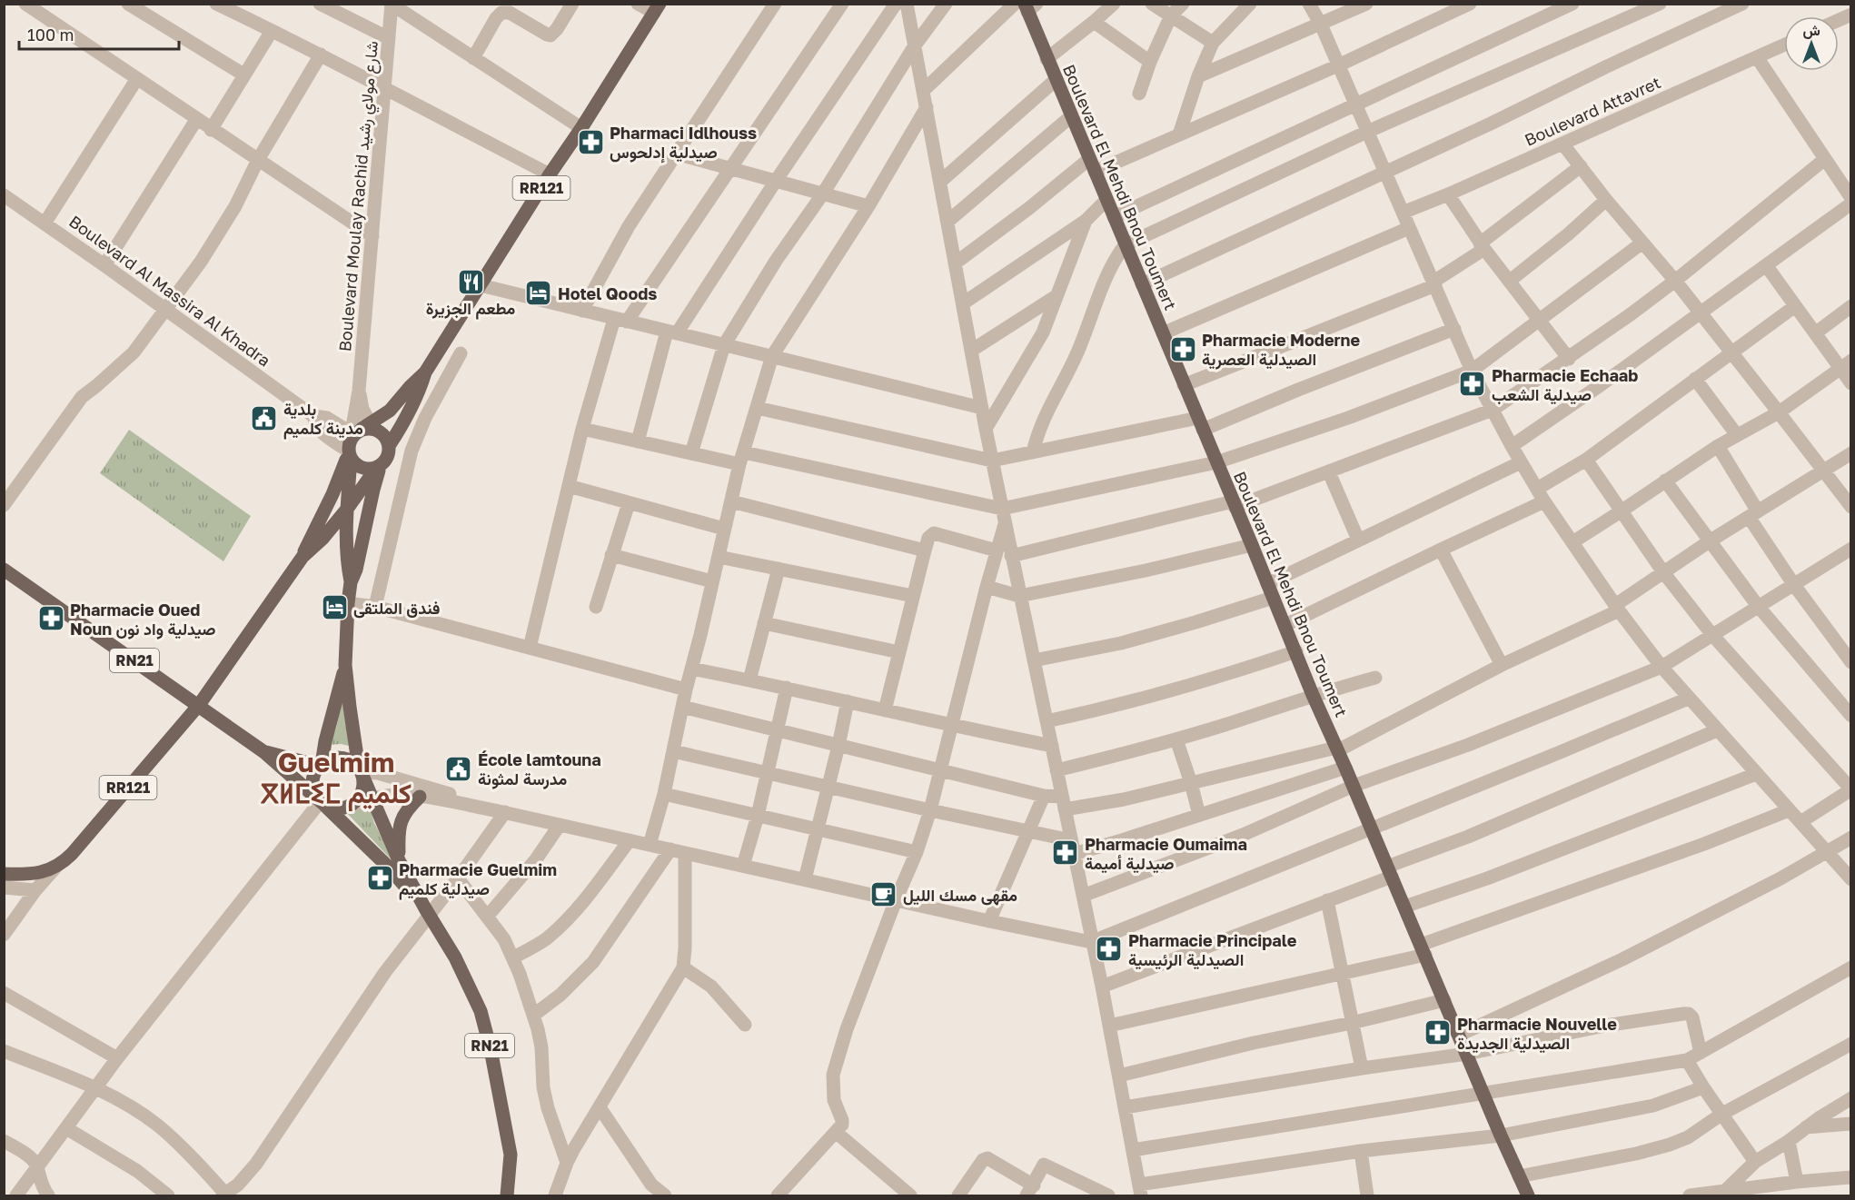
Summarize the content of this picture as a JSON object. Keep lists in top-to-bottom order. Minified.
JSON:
{"streets":{"main road":["Boulevard El Mehdi Bnou Toumert","RR121","RN21"],"street":["Boulevard Attavret","Boulevard Moulay Rachid شارع مولاي رشيد","Boulevard Al Massira Al Khadra"]},"crossings":[["RR121","Boulevard Moulay Rachid شارع مولاي رشيد"],["RR121","Boulevard Al Massira Al Khadra"],["RR121","RN21"],["Boulevard Moulay Rachid شارع مولاي رشيد","Boulevard Al Massira Al Khadra"]],"districts":["Guelmim ⴳⵍⵎⵉⵎ كلميم"],"places":{"pharmacy":["Pharmaci Idlhouss صيدلية إدلحوس","Pharmacie Moderne الصيدلية العصرية","Pharmacie Echaab صيدلية الشعب","Pharmacie Oued Noun صيدلية واد نون","Pharmacie Oumaima صيدلية أميمة","Pharmacie Guelmim صيدلية كلميم","Pharmacie Principale الصيدلية الرئيسية","Pharmacie Nouvelle الصيدلية الجديدة"],"restaurant":["مطعم الجزيرة"],"hotel":["Hotel Qoods","فندق الملتقى"],"public building":["بلدية مدينة كلميم","École lamtouna مدرسة لمثونة"],"cafe":["مقهى مسك الليل"]},"scale_bar":"100 m","north":"top"}
